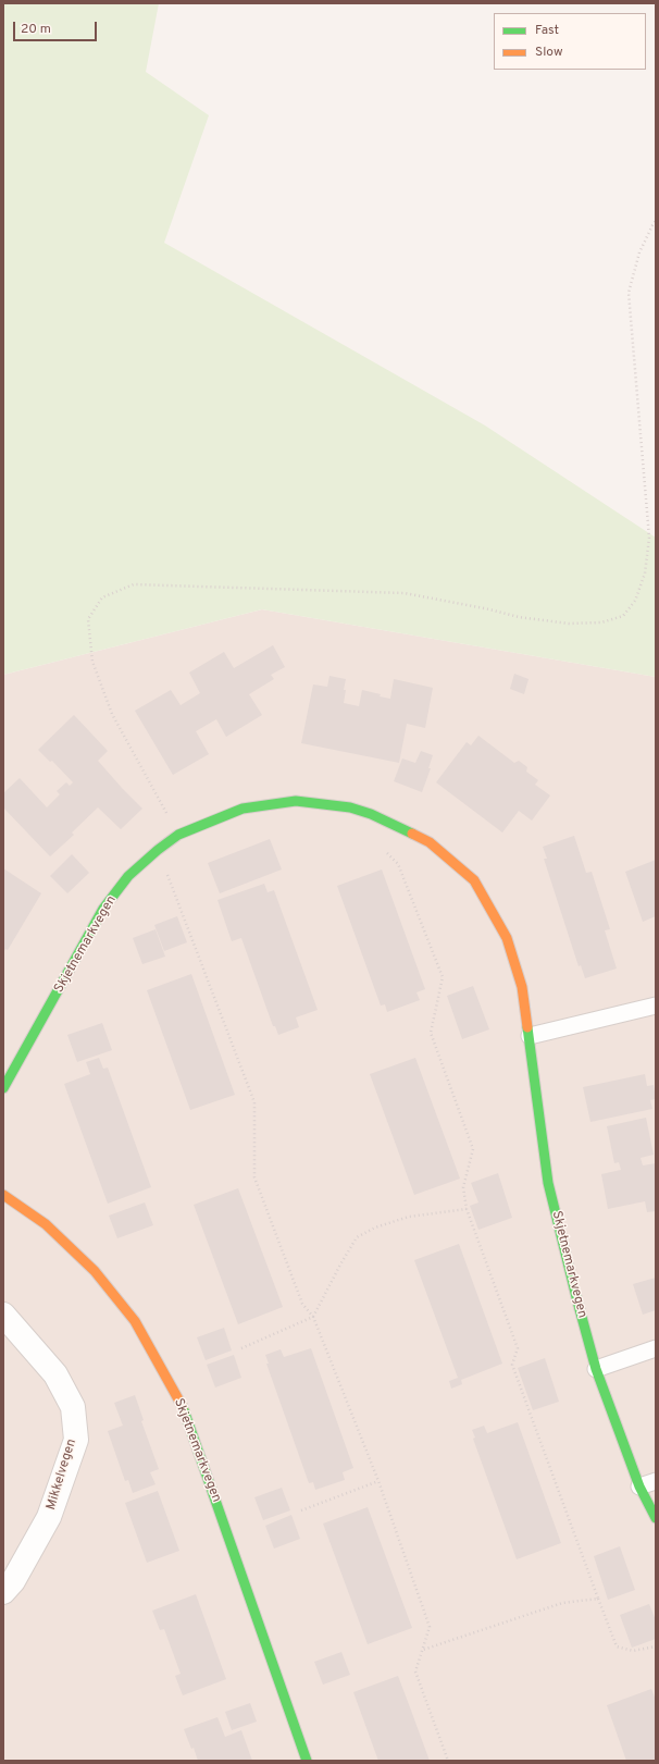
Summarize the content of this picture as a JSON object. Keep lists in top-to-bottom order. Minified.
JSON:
{"streets":{"street":["Skjetnemarkvegen","Mikkelvegen"]},"legend":["Fast","Slow"],"scale_bar":"20 m"}
